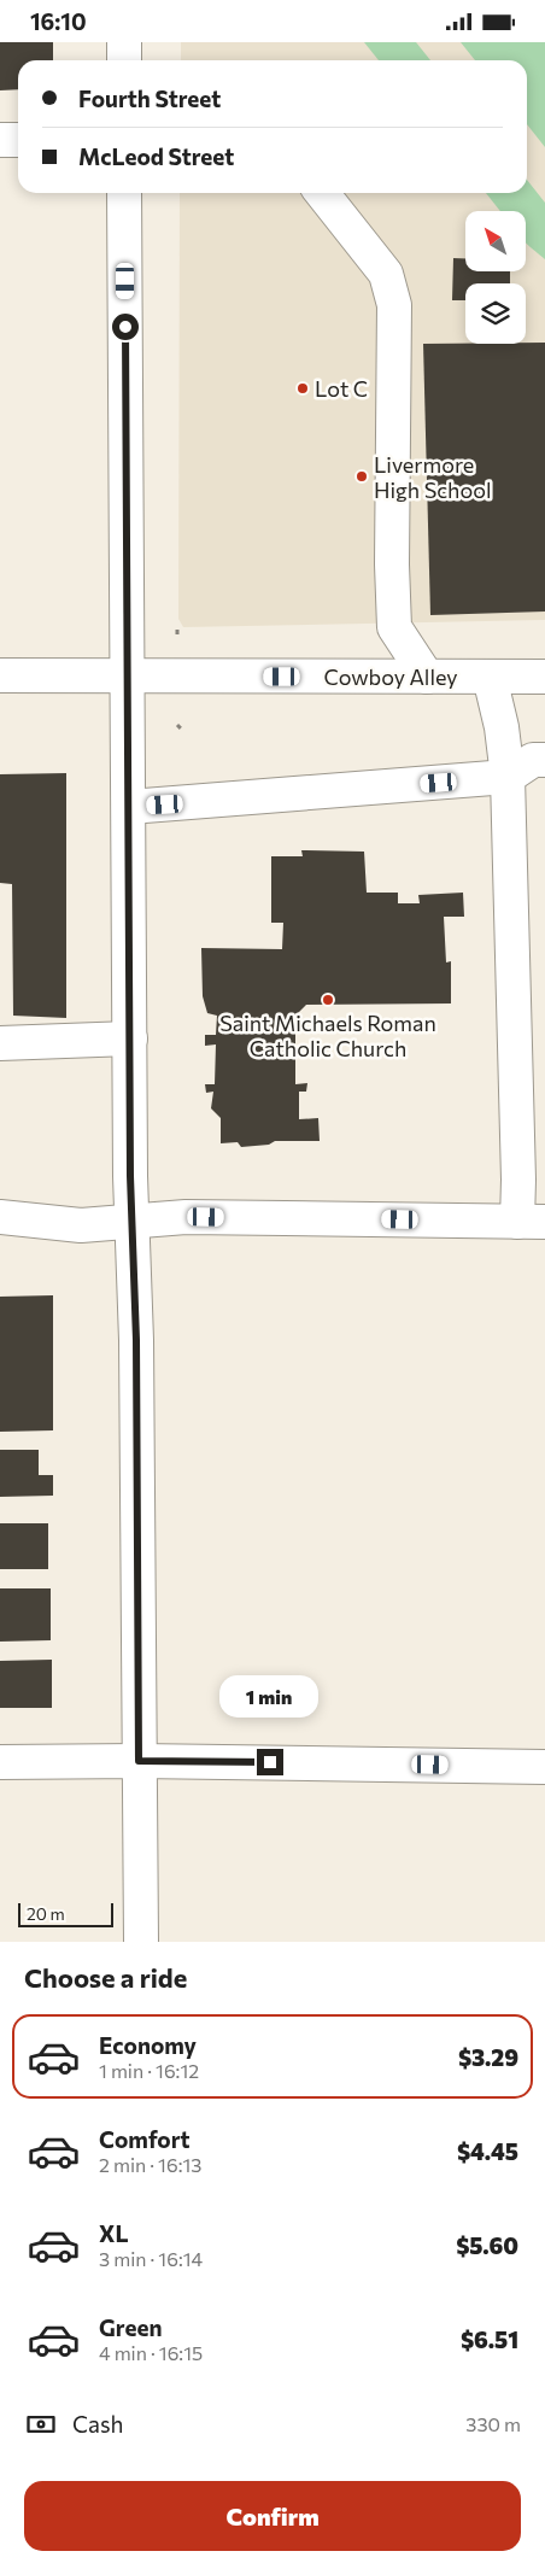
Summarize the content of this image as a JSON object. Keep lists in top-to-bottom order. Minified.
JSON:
{"streets":{"street":["Cowboy Alley"]},"places":["Lot C","Livermore High School","Saint Michaels Roman Catholic Church"],"scale_bar":"20 m","north":"top left","page":{"status":"16:10","banner":["Fourth Street","McLeod Street"],"bubble":"1 min","scale":"20 m","heading":"Choose a ride","list":[{"name":"Economy","note":"1 min · 16:12","value":"$3.29"},{"name":"Comfort","note":"2 min · 16:13","value":"$4.45"},{"name":"XL","note":"3 min · 16:14","value":"$5.60"},{"name":"Green","note":"4 min · 16:15","value":"$6.51"}],"pay":["Cash","330 m"],"buttons":"Confirm"}}
